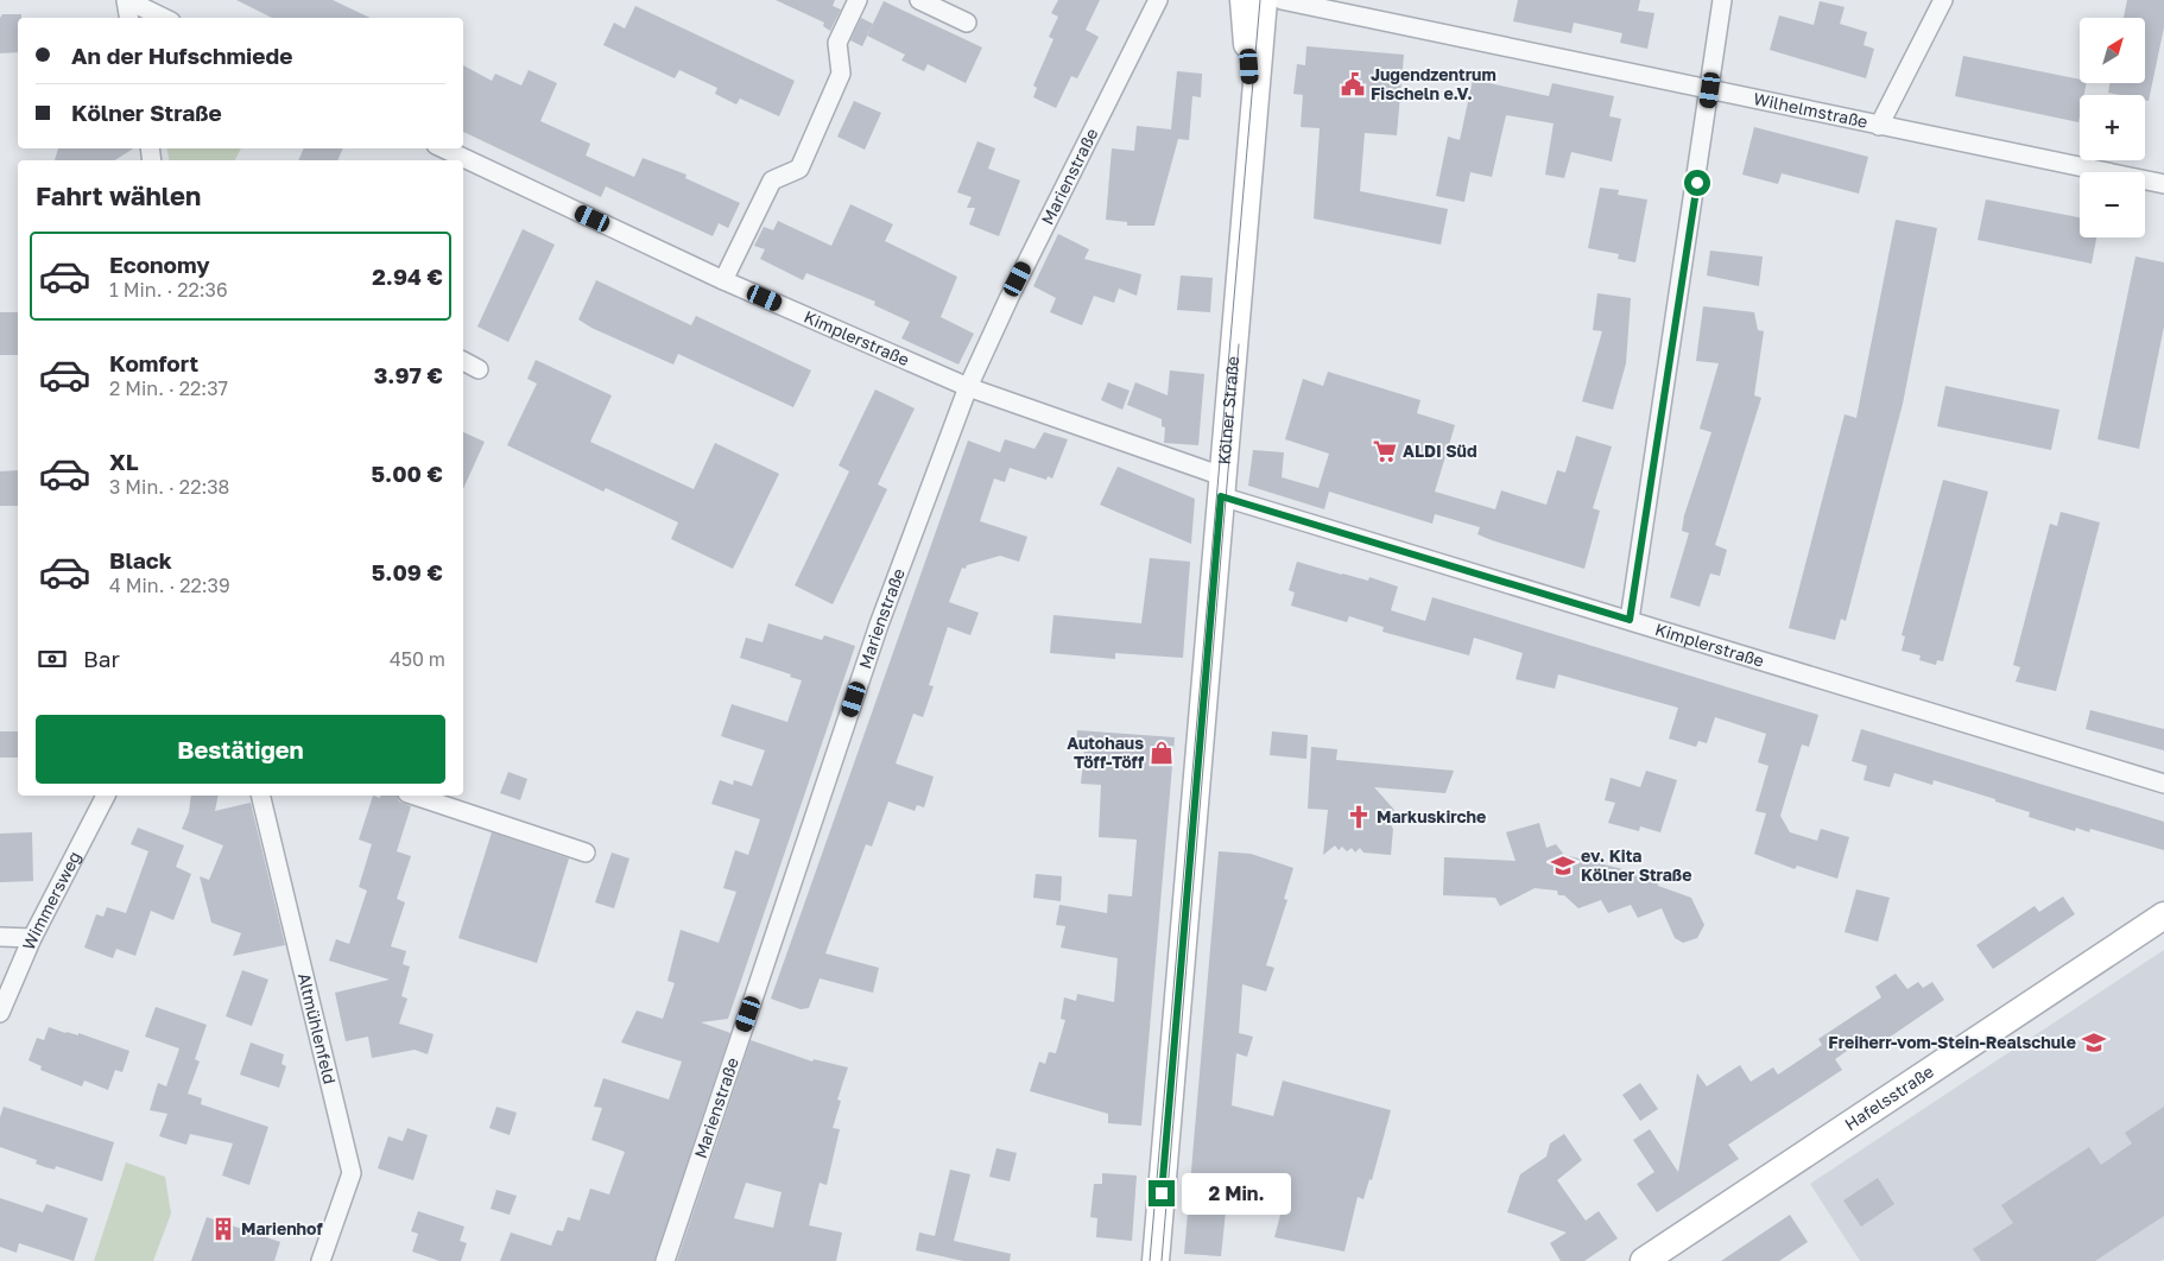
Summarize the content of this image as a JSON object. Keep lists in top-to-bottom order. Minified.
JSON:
{"streets":{"main road":["Kölner Straße","Hafelsstraße"],"street":["Wilhelmstraße","Marienstraße","Kimplerstraße","Wimmersweg","Altmühlenfeld"]},"crossings":[["Marienstraße","Kimplerstraße"],["Kimplerstraße","Kölner Straße"]],"places":{"public building":["Jugendzentrum Fischeln e.V."],"supermarket":["ALDI Süd"],"shop":["Autohaus Töff-Töff"],"church":["Markuskirche"],"school or university":["ev. Kita Kölner Straße","Freiherr-vom-Stein-Realschule"],"building":["Marienhof"]},"north":"top right","page":{"map_buttons":["+","−"],"banner":["An der Hufschmiede","Kölner Straße"],"heading":"Fahrt wählen","list":[{"name":"Economy","note":"1 Min. · 22:36","value":"2.94 €"},{"name":"Komfort","note":"2 Min. · 22:37","value":"3.97 €"},{"name":"XL","note":"3 Min. · 22:38","value":"5.00 €"},{"name":"Black","note":"4 Min. · 22:39","value":"5.09 €"}],"pay":["Bar","450 m"],"buttons":"Bestätigen","bubble":"2 Min."}}
